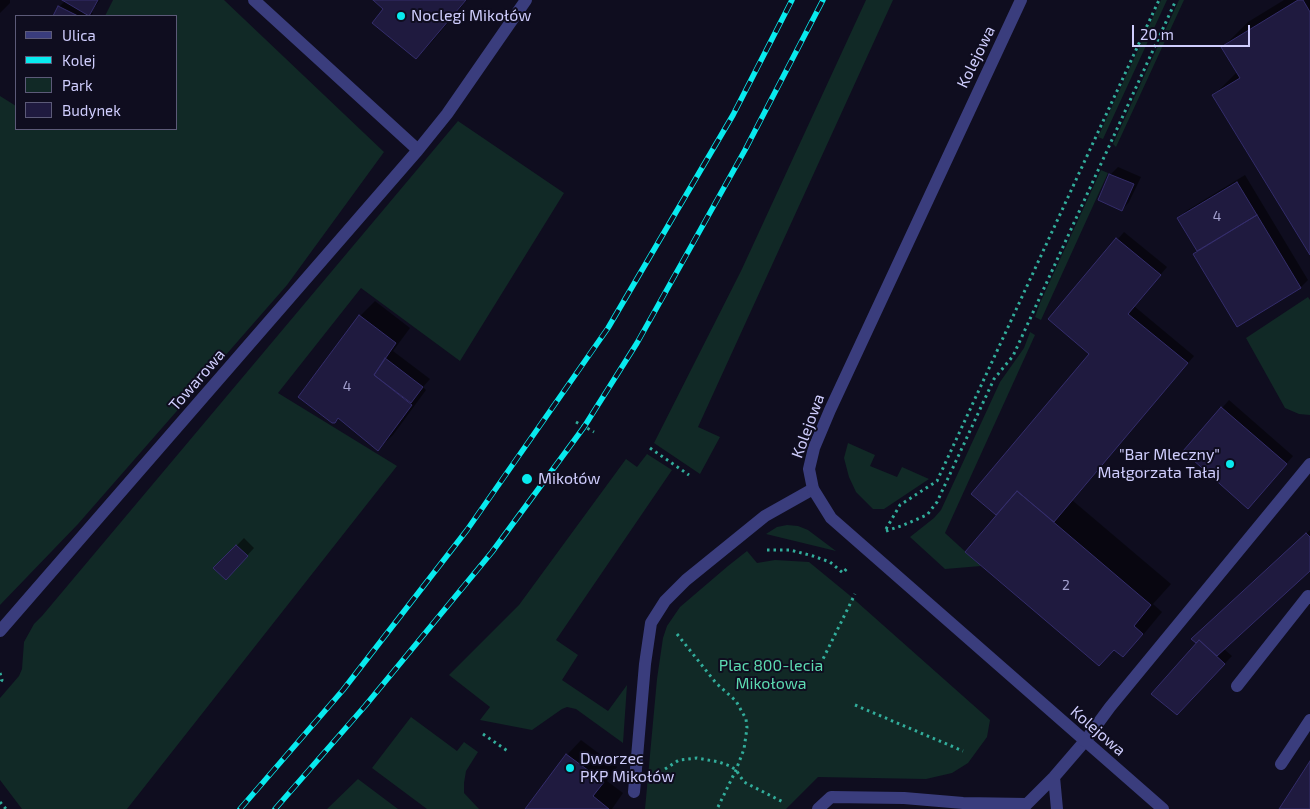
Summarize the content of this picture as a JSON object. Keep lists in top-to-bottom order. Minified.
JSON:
{"streets":{"street":["Kolejowa","Towarowa"]},"parks":["Plac 800-lecia Mikołowa"],"places":["Noclegi Mikołów","\"Bar Mleczny\" Małgorzata Tałaj","Mikołów","Dworzec PKP Mikołów"],"house_numbers":["4","4","2"],"legend":["Ulica","Kolej","Park","Budynek"],"scale_bar":"20 m"}
